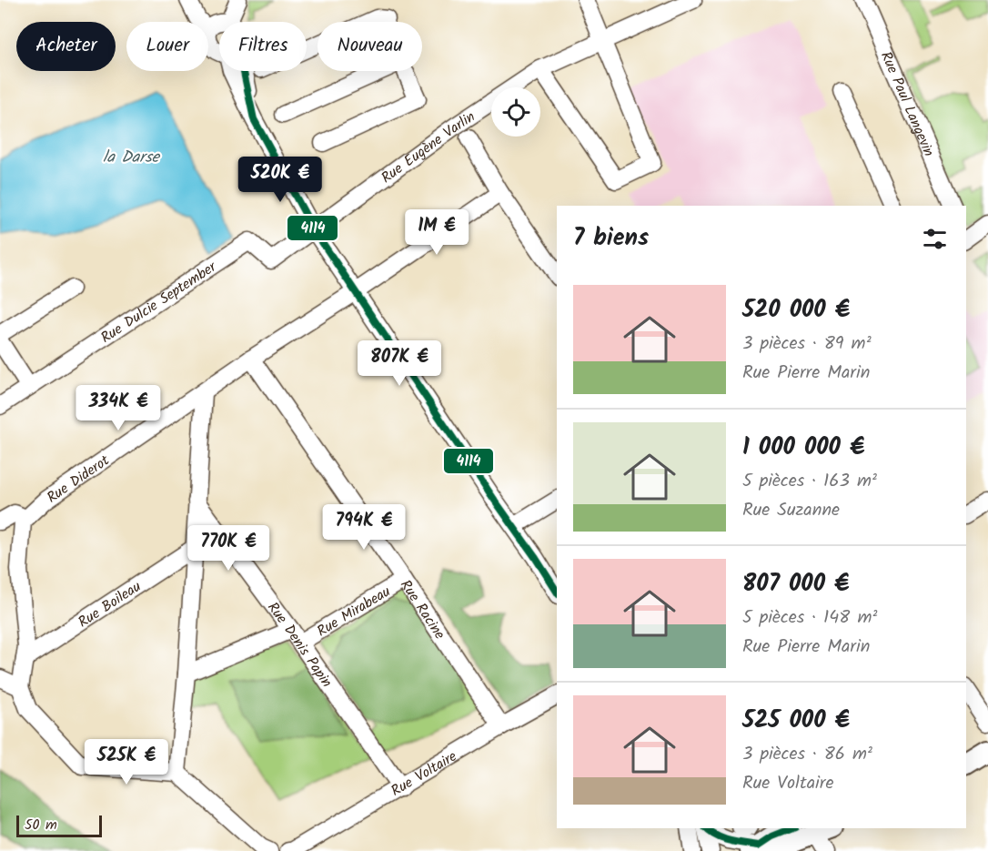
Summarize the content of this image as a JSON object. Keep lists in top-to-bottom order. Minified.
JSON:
{"streets":{"street":["Rue Paul Langevin","Rue Eugène Varlin","Rue Dulcie September","Rue Diderot","Rue Boileau","Rue Racine","Rue Mirabeau","Rue Denis Papin","Rue Voltaire"]},"crossings":[["Rue Eugène Varlin","Rue Dulcie September"],["Rue Diderot","Rue Racine"],["Rue Racine","Rue Mirabeau"],["Rue Racine","Rue Voltaire"],["Rue Mirabeau","Rue Denis Papin"],["Rue Denis Papin","Rue Voltaire"]],"water":["la Darse"],"lines":["transit line 4114"],"scale_bar":"50 m","page":{"chip":["Acheter","Louer","Filtres","Nouveau"],"price":["520K €","1M €","807K €","334K €","794K €","770K €","525K €"],"heading":"7 biens","list":[{"name":"520 000 €","note":"3 pièces · 89 m² · Rue Pierre Marin"},{"name":"1 000 000 €","note":"5 pièces · 163 m² · Rue Suzanne"},{"name":"807 000 €","note":"5 pièces · 148 m² · Rue Pierre Marin"},{"name":"525 000 €","note":"3 pièces · 86 m² · Rue Voltaire"}],"scale":"50 m"}}
